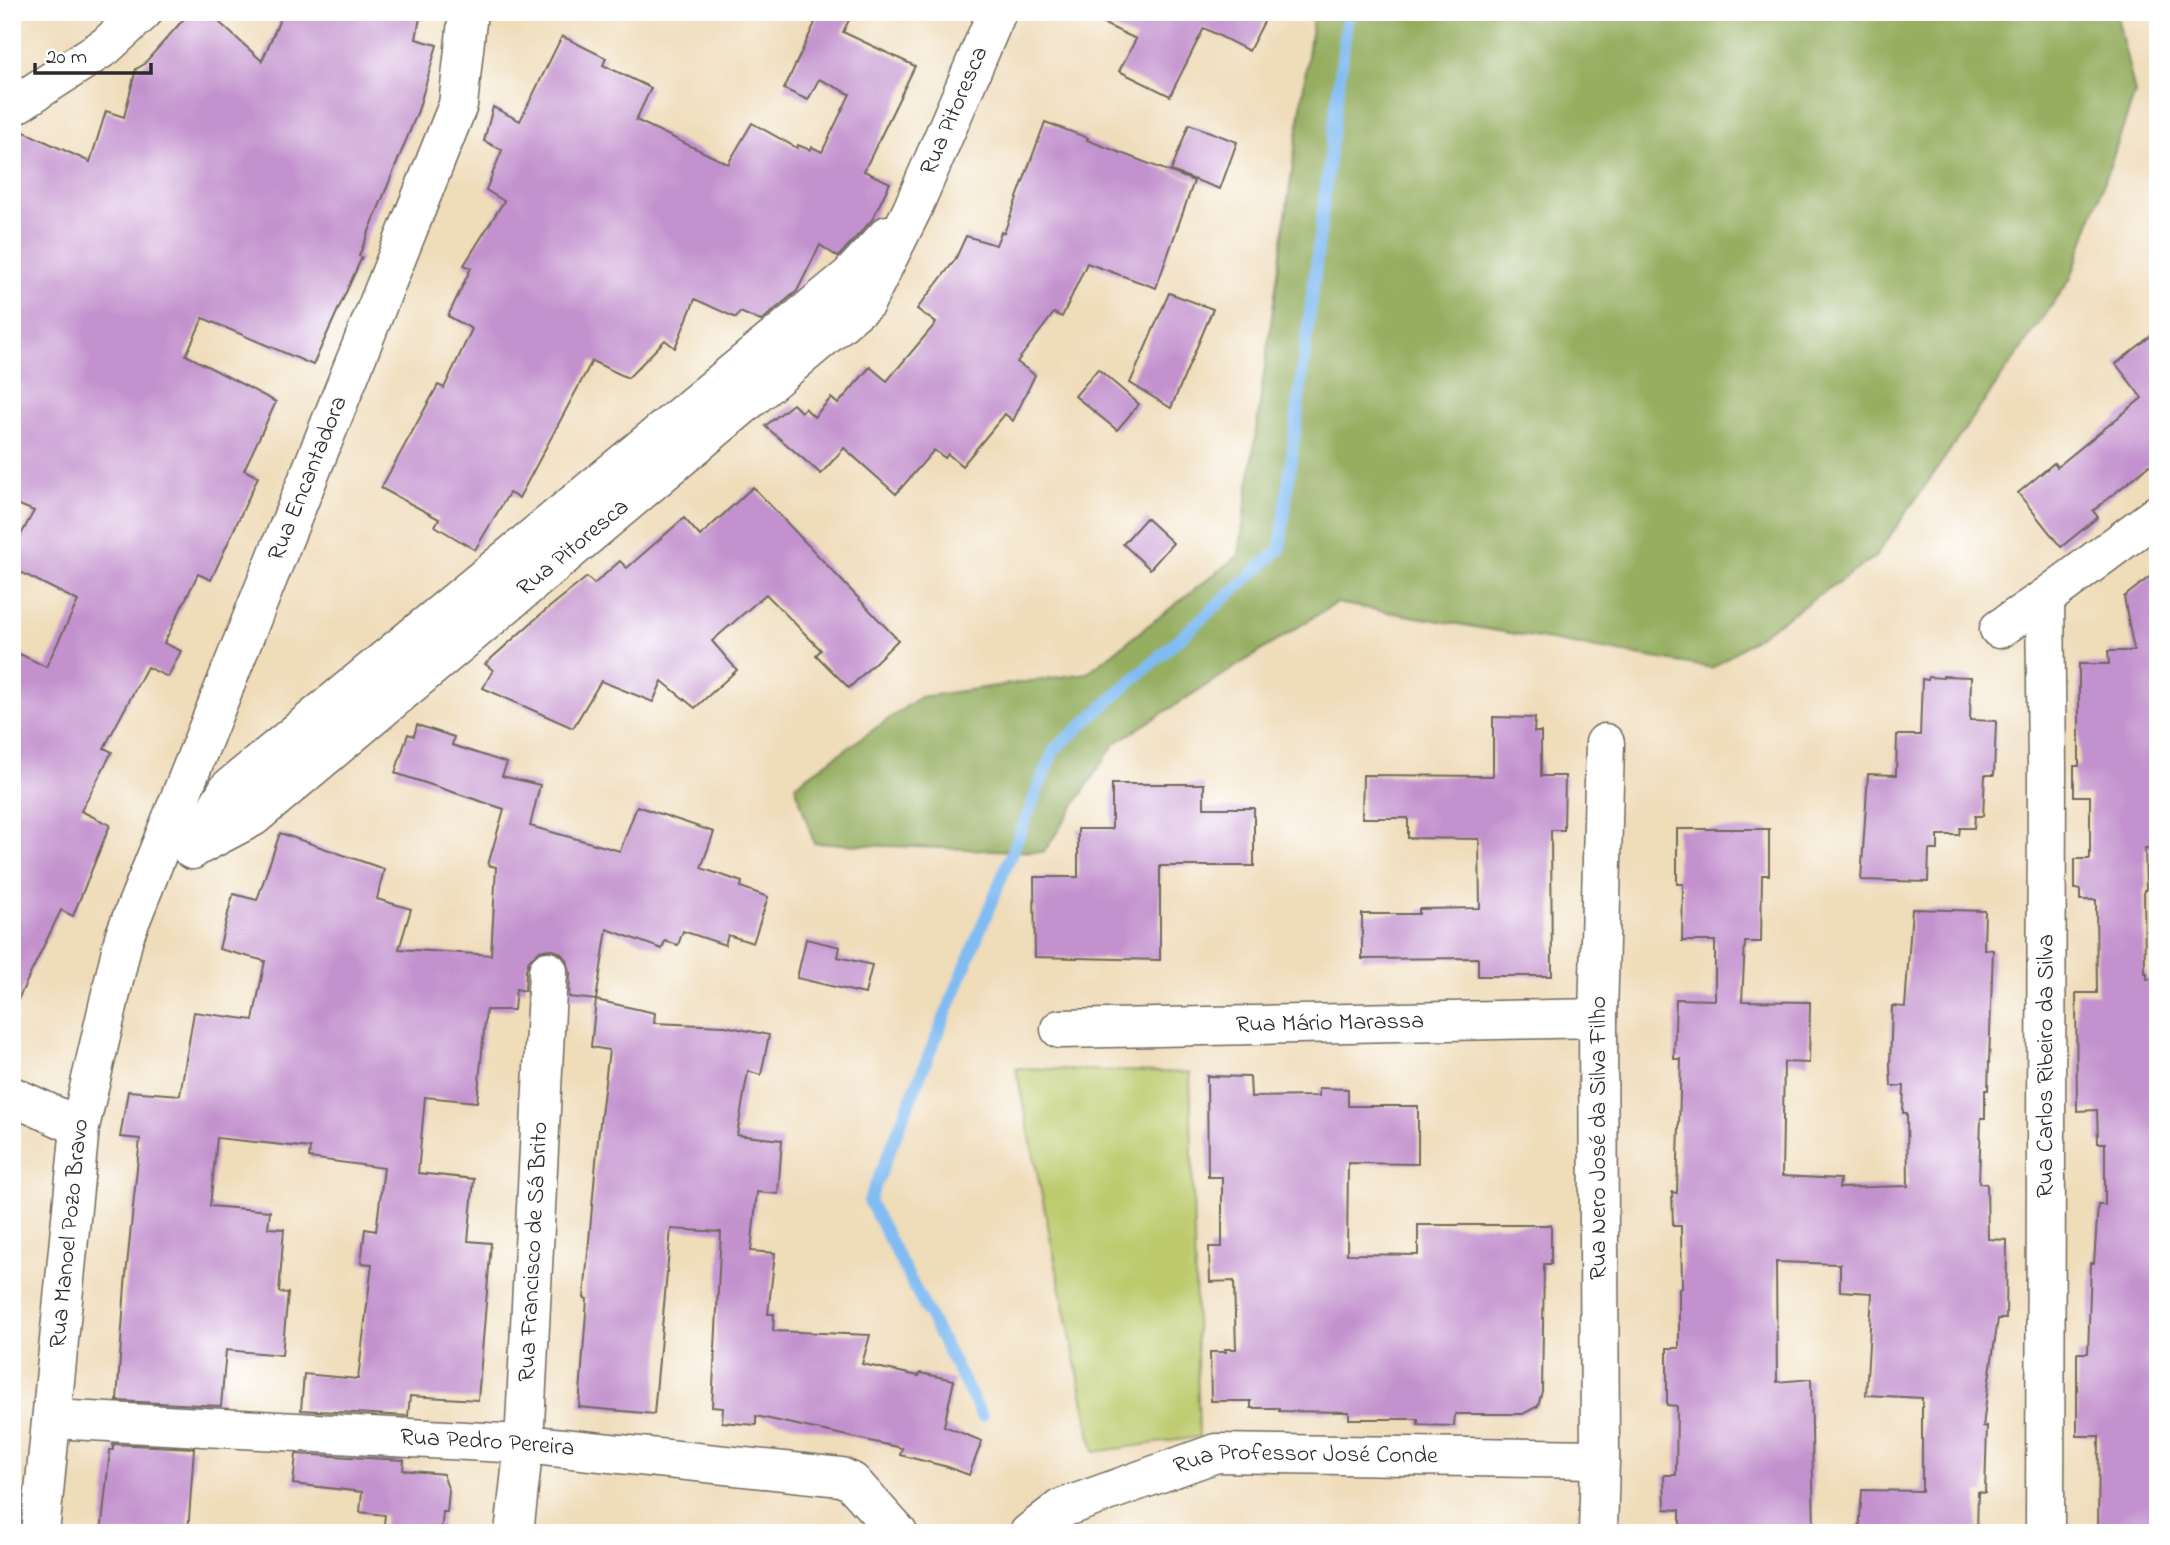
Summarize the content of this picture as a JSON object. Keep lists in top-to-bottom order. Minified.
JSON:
{"streets":{"street":["Rua Pitoresca","Rua Encantadora","Rua Mário Marassa","Rua Carlos Ribeiro da Silva","Rua Nero José da Silva Filho","Rua Manoel Pozo Bravo","Rua Francisco de Sá Brito","Rua Pedro Pereira","Rua Professor José Conde"]},"crossings":[["Rua Pitoresca","Rua Encantadora"],["Rua Pitoresca","Rua Manoel Pozo Bravo"],["Rua Encantadora","Rua Manoel Pozo Bravo"],["Rua Mário Marassa","Rua Nero José da Silva Filho"],["Rua Nero José da Silva Filho","Rua Professor José Conde"],["Rua Manoel Pozo Bravo","Rua Pedro Pereira"],["Rua Francisco de Sá Brito","Rua Pedro Pereira"]],"scale_bar":"20 m"}
